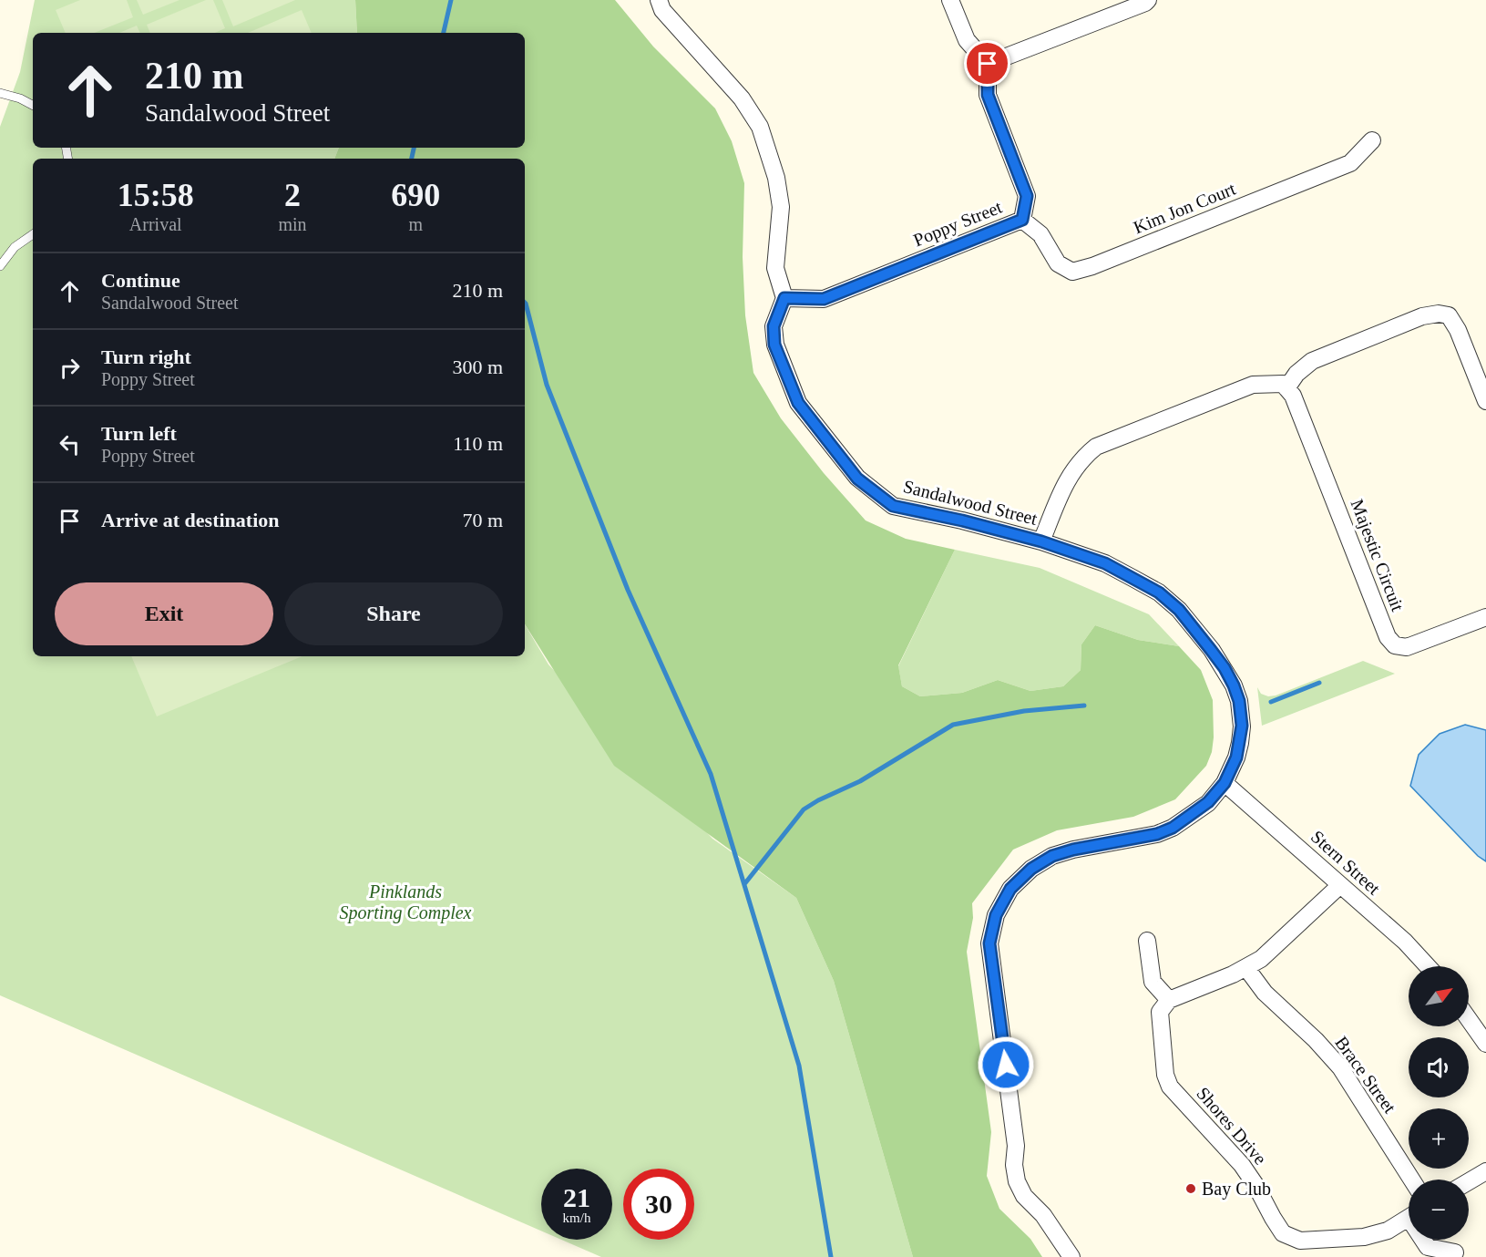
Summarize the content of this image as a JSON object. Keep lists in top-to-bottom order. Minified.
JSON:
{"streets":{"street":["Kim Jon Court","Poppy Street","Sandalwood Street","Majestic Circuit","Stern Street","Brace Street","Shores Drive"]},"crossings":[["Kim Jon Court","Poppy Street"],["Poppy Street","Sandalwood Street"],["Sandalwood Street","Stern Street"]],"parks":["Pinklands Sporting Complex"],"places":["Bay Club"],"north":"top right","page":{"turn":["210 m","Sandalwood Street"],"eta":["15:58","Arrival","2","min","690","m"],"list":[{"name":"Continue","note":"Sandalwood Street","value":"210 m"},{"name":"Turn right","note":"Poppy Street","value":"300 m"},{"name":"Turn left","note":"Poppy Street","value":"110 m"},{"name":"Arrive at destination","value":"70 m"}],"buttons":["Exit","Share"],"map_buttons":["+","−"],"speed":"21 km/h","limit":"30"}}
